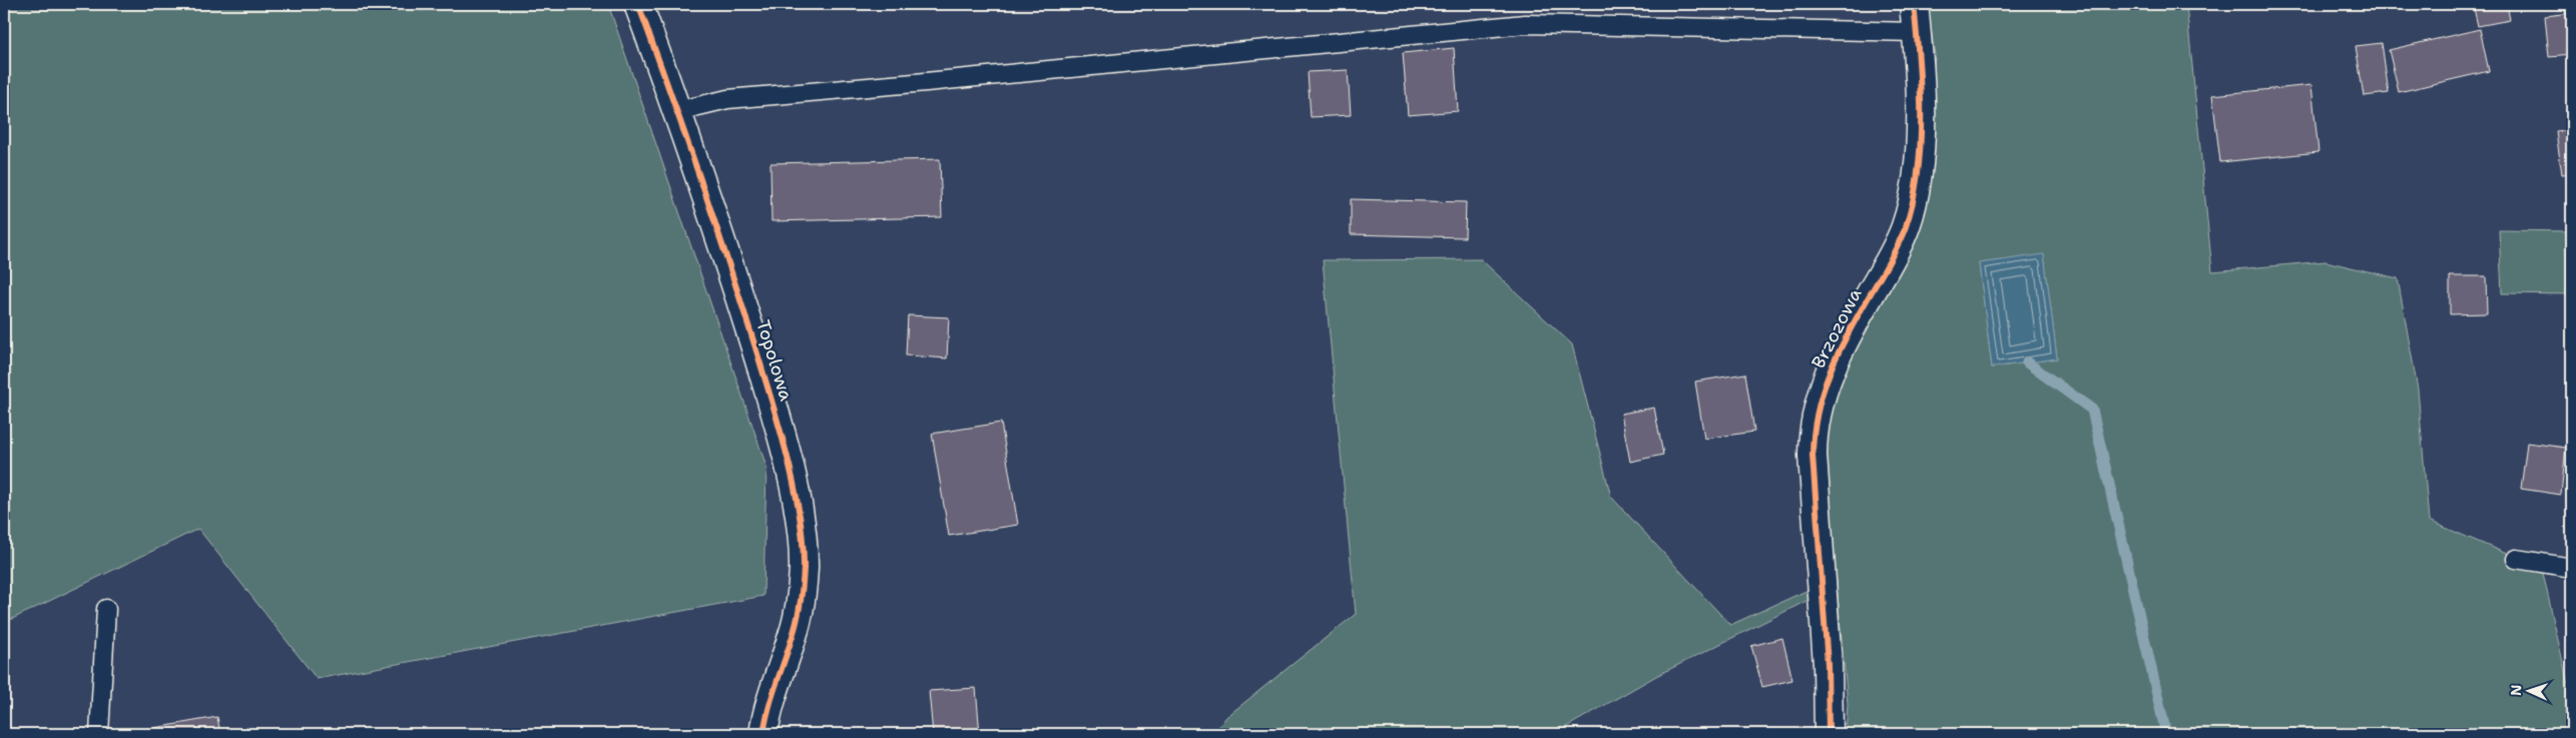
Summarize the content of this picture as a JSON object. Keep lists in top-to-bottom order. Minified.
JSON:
{"streets":{"street":["Brzozowa","Topolowa"]},"north":"left"}
